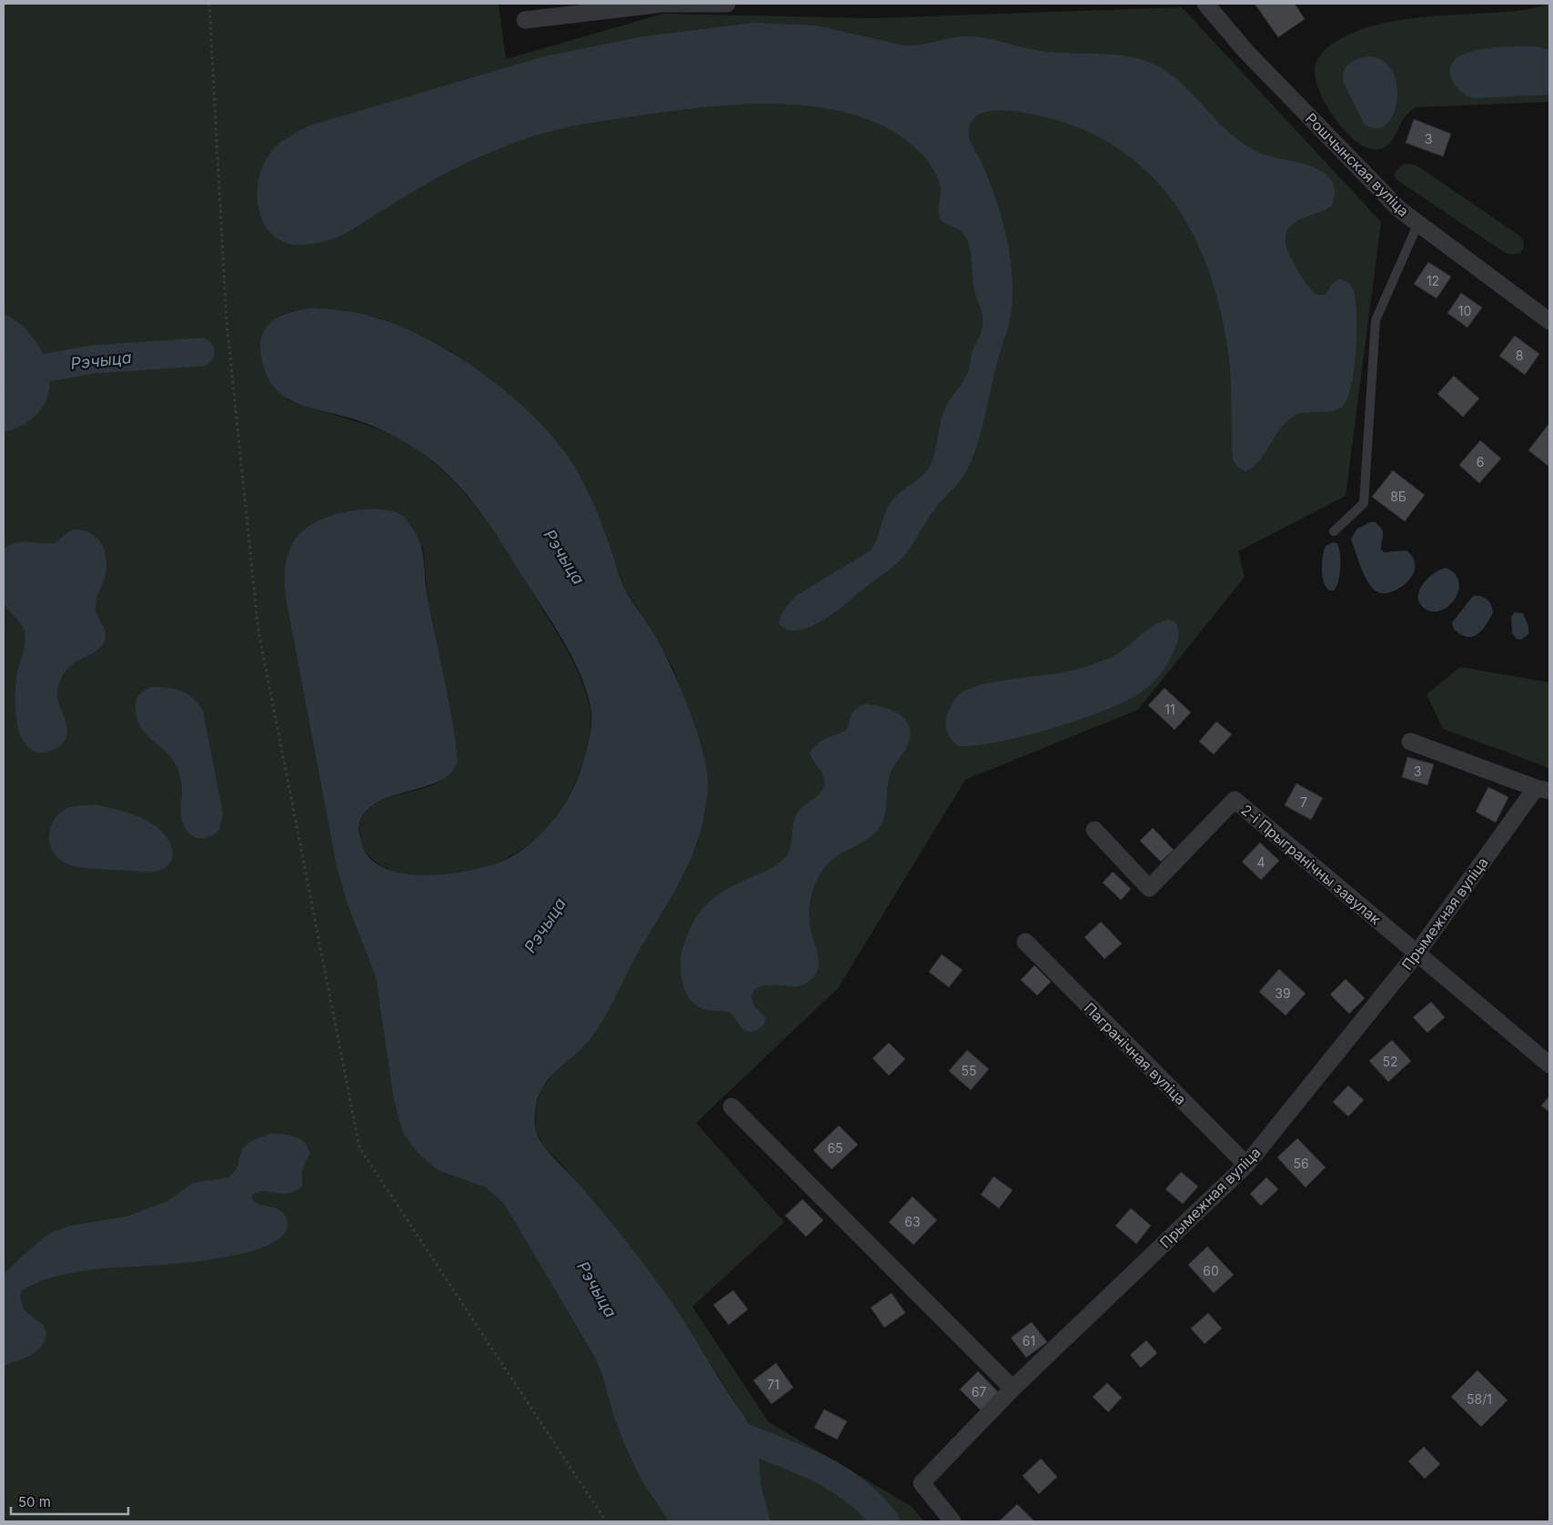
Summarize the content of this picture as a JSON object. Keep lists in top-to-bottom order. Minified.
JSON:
{"streets":{"street":["Рошчынская вуліца","2-і Прыгранічны завулак","Прымежная вуліца","Пагранічная вуліца"]},"crossings":[["2-і Прыгранічны завулак","Прымежная вуліца"],["Прымежная вуліца","Пагранічная вуліца"]],"water":["Рэчыца"],"house_numbers":["3","12","10","8","6","8Б","11","3","7","4","39","52","55","65","56","63","60","61","71","67","58/1"],"scale_bar":"50 m"}
